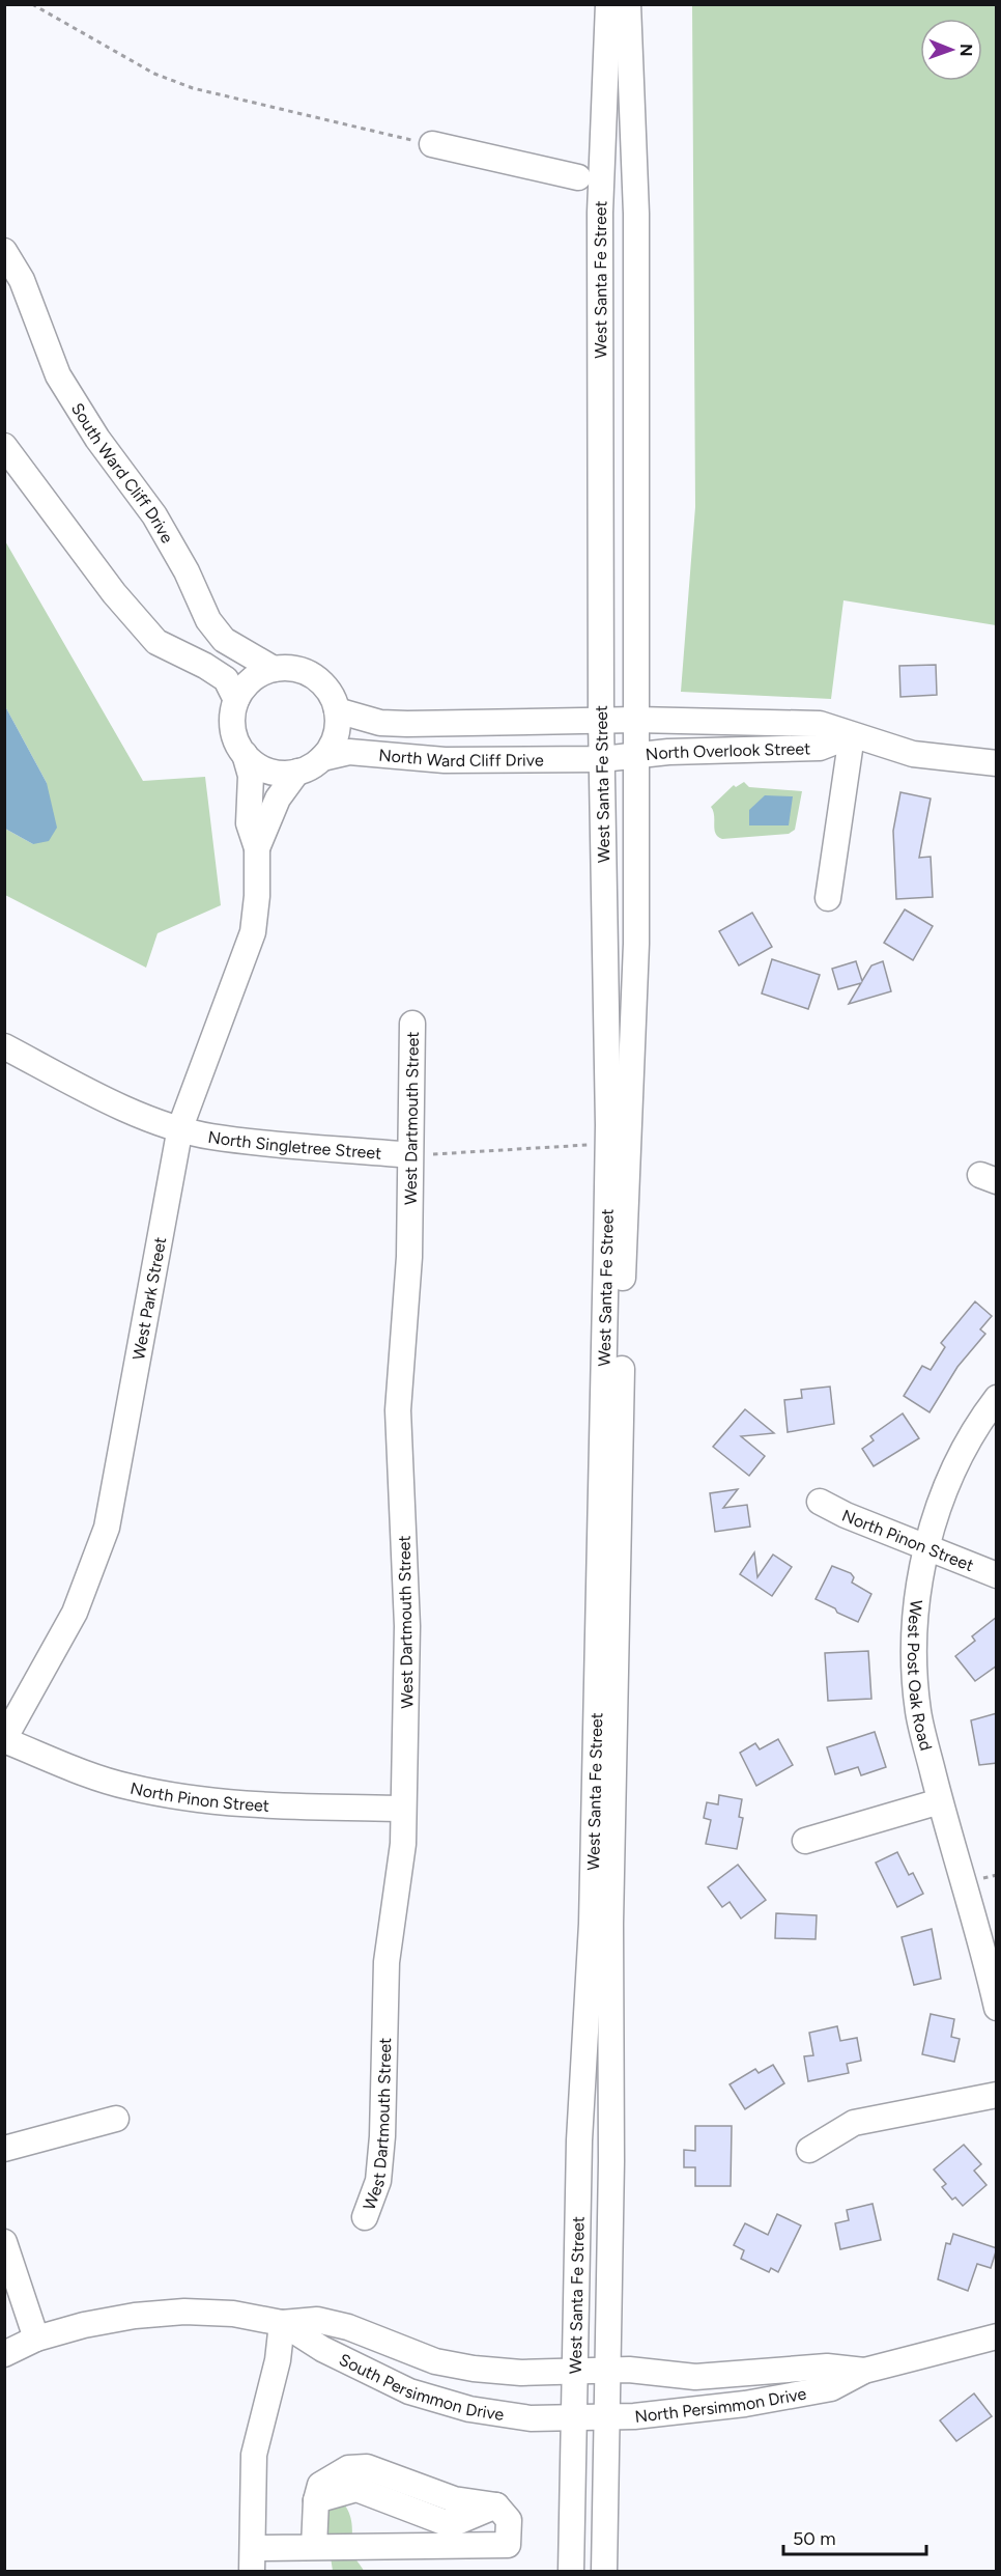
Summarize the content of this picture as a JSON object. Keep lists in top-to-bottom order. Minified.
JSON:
{"streets":{"street":["West Santa Fe Street","South Ward Cliff Drive","North Overlook Street","North Ward Cliff Drive","West Dartmouth Street","North Singletree Street","West Park Street","North Pinon Street","West Post Oak Road","South Persimmon Drive","North Persimmon Drive"]},"crossings":[["West Santa Fe Street","North Overlook Street"],["West Santa Fe Street","North Ward Cliff Drive"],["West Santa Fe Street","South Persimmon Drive"],["West Santa Fe Street","North Persimmon Drive"],["South Ward Cliff Drive","North Ward Cliff Drive"],["South Ward Cliff Drive","West Park Street"],["North Overlook Street","North Ward Cliff Drive"],["North Ward Cliff Drive","West Park Street"],["West Dartmouth Street","North Singletree Street"],["West Dartmouth Street","North Pinon Street"],["North Singletree Street","West Park Street"],["West Park Street","North Pinon Street"],["North Pinon Street","West Post Oak Road"],["South Persimmon Drive","North Persimmon Drive"]],"scale_bar":"50 m","north":"right"}
